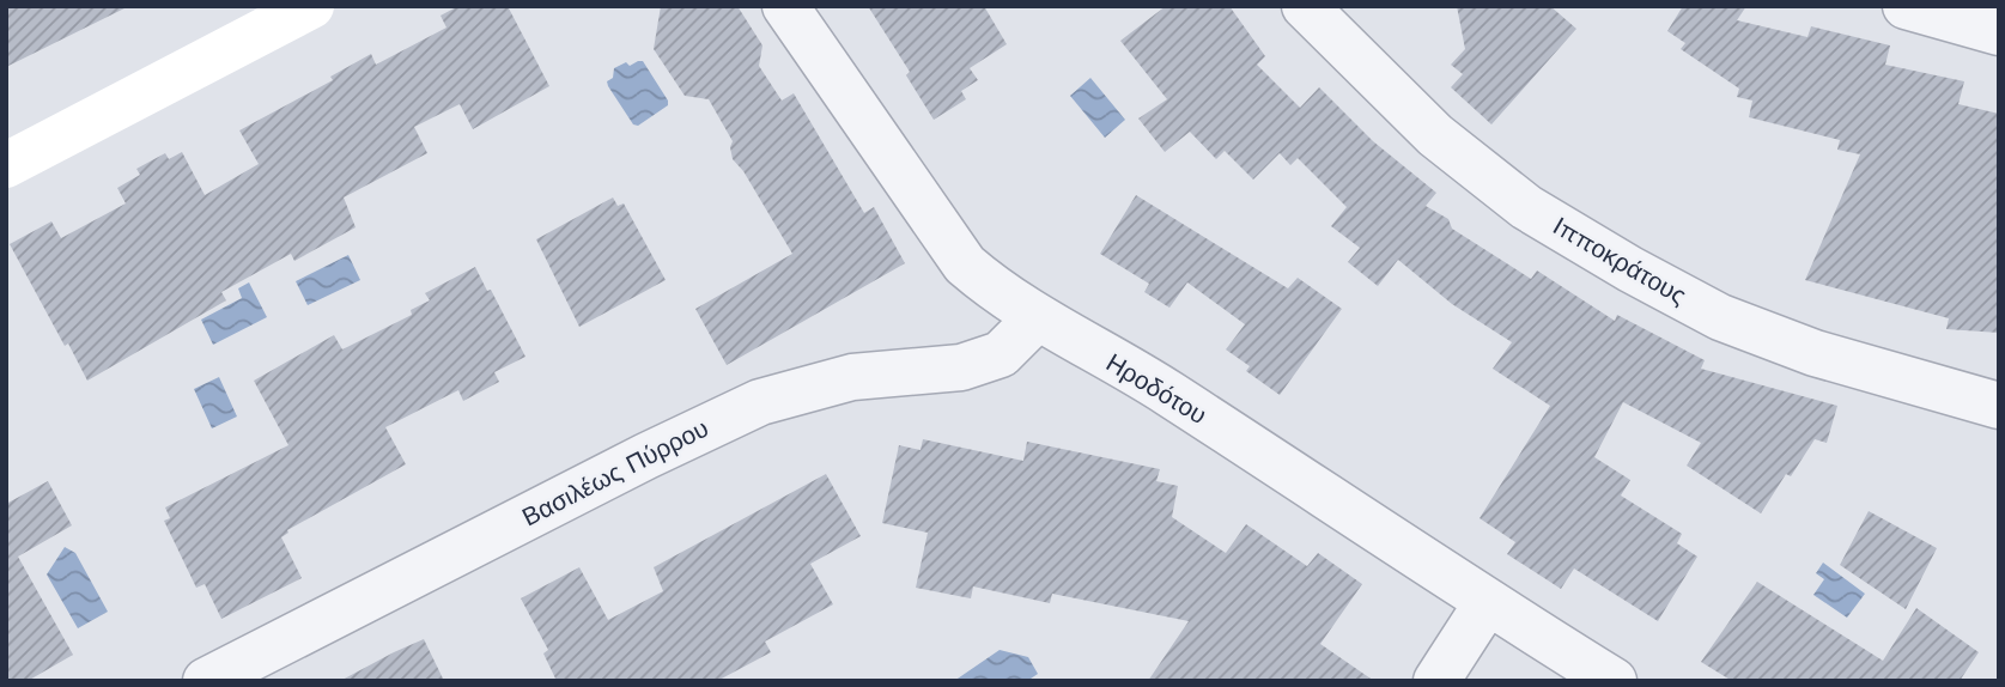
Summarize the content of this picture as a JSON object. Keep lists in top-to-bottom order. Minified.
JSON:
{"streets":{"street":["Ιπποκράτους","Ηροδότου","Βασιλέως Πύρρου"]},"crossings":[["Ηροδότου","Βασιλέως Πύρρου"]]}
